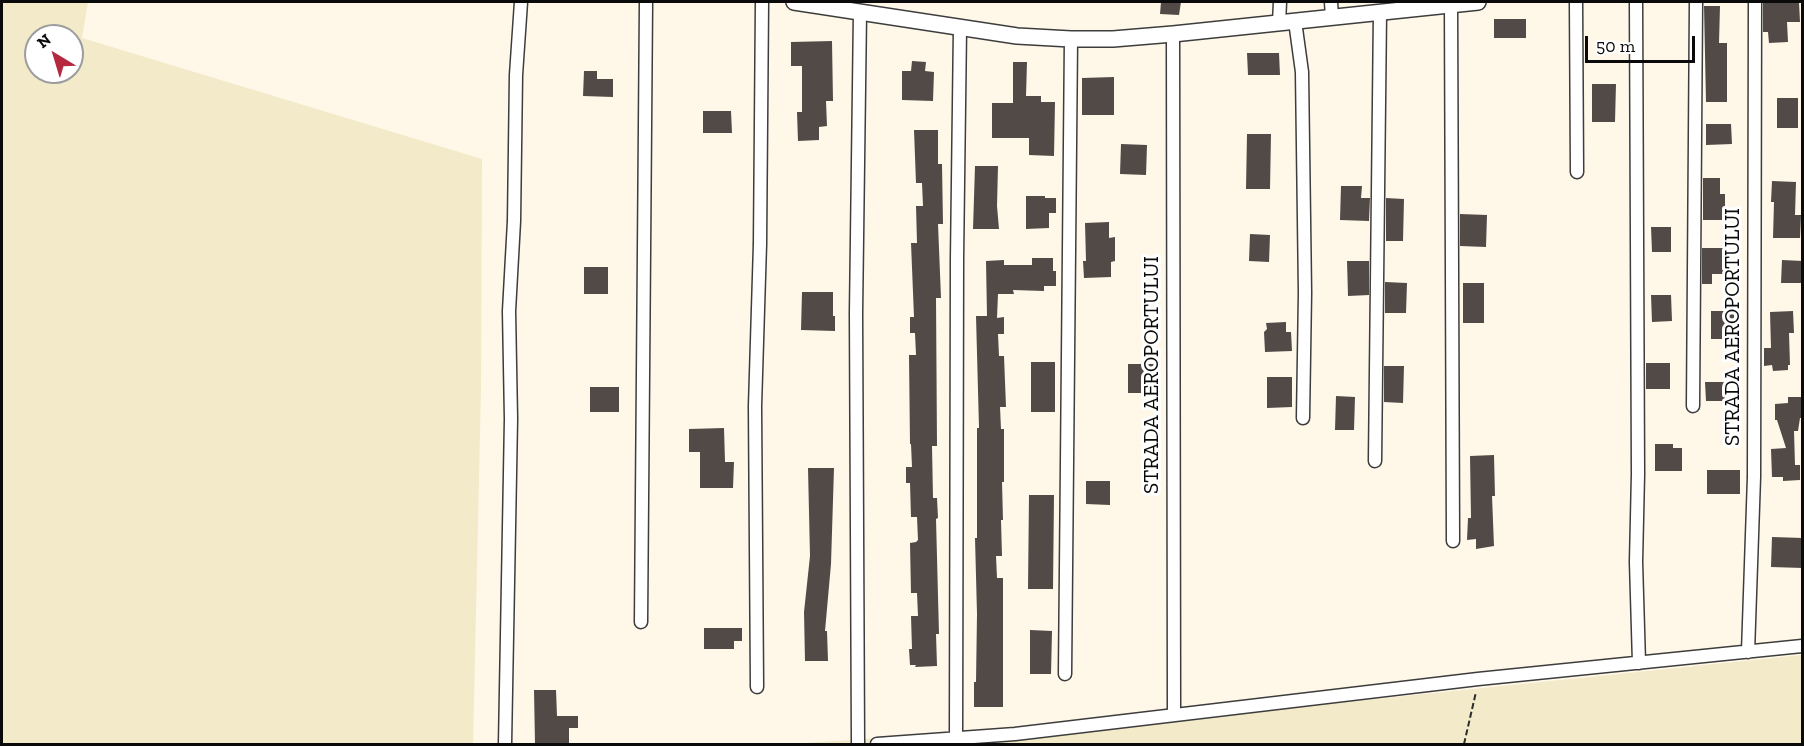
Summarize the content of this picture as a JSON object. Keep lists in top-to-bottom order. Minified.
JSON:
{"streets":{"street":["STRADA AEROPORTULUI"]},"scale_bar":"50 m","north":"top left"}
